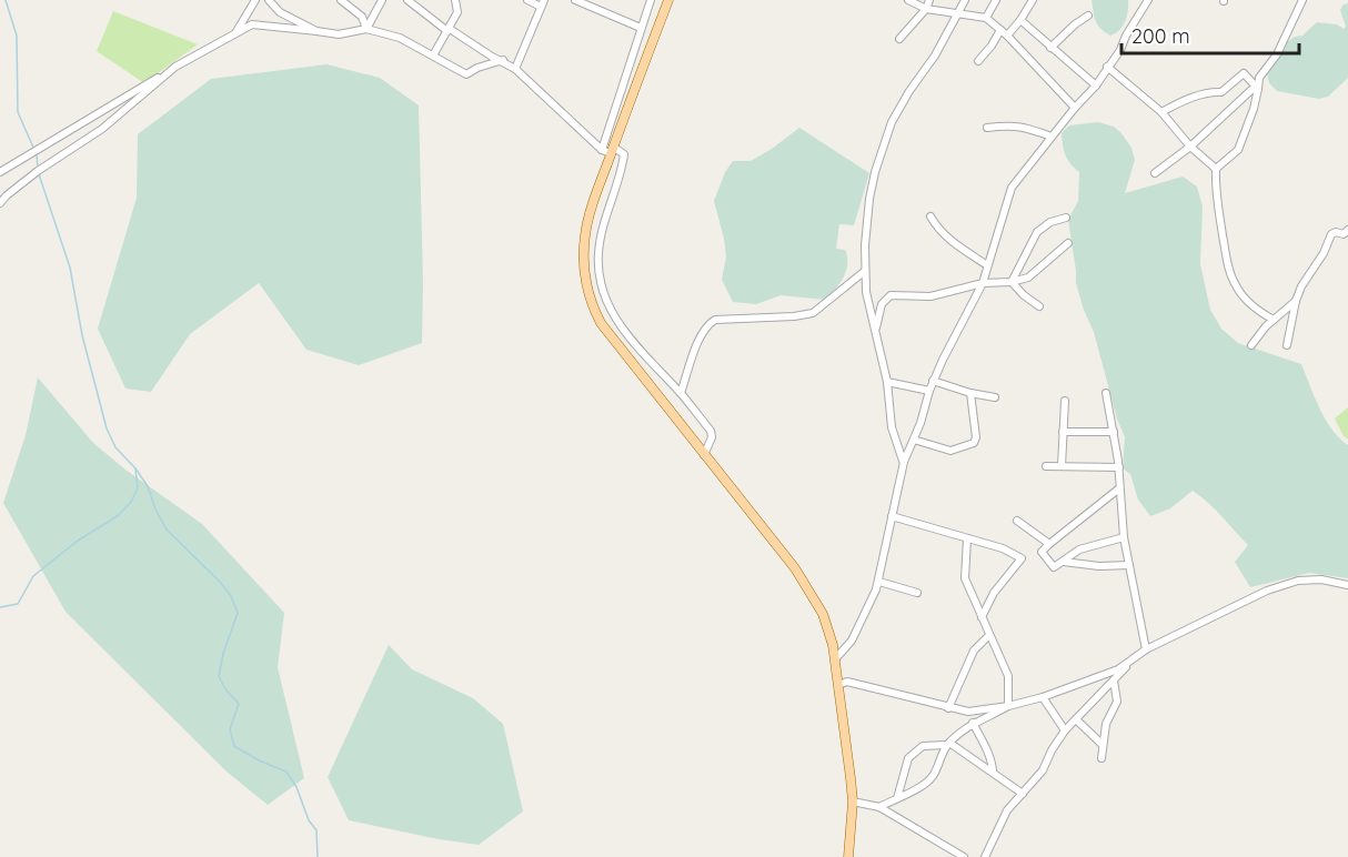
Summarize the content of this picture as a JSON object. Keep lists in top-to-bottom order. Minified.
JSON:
{"scale_bar":"200 m"}
